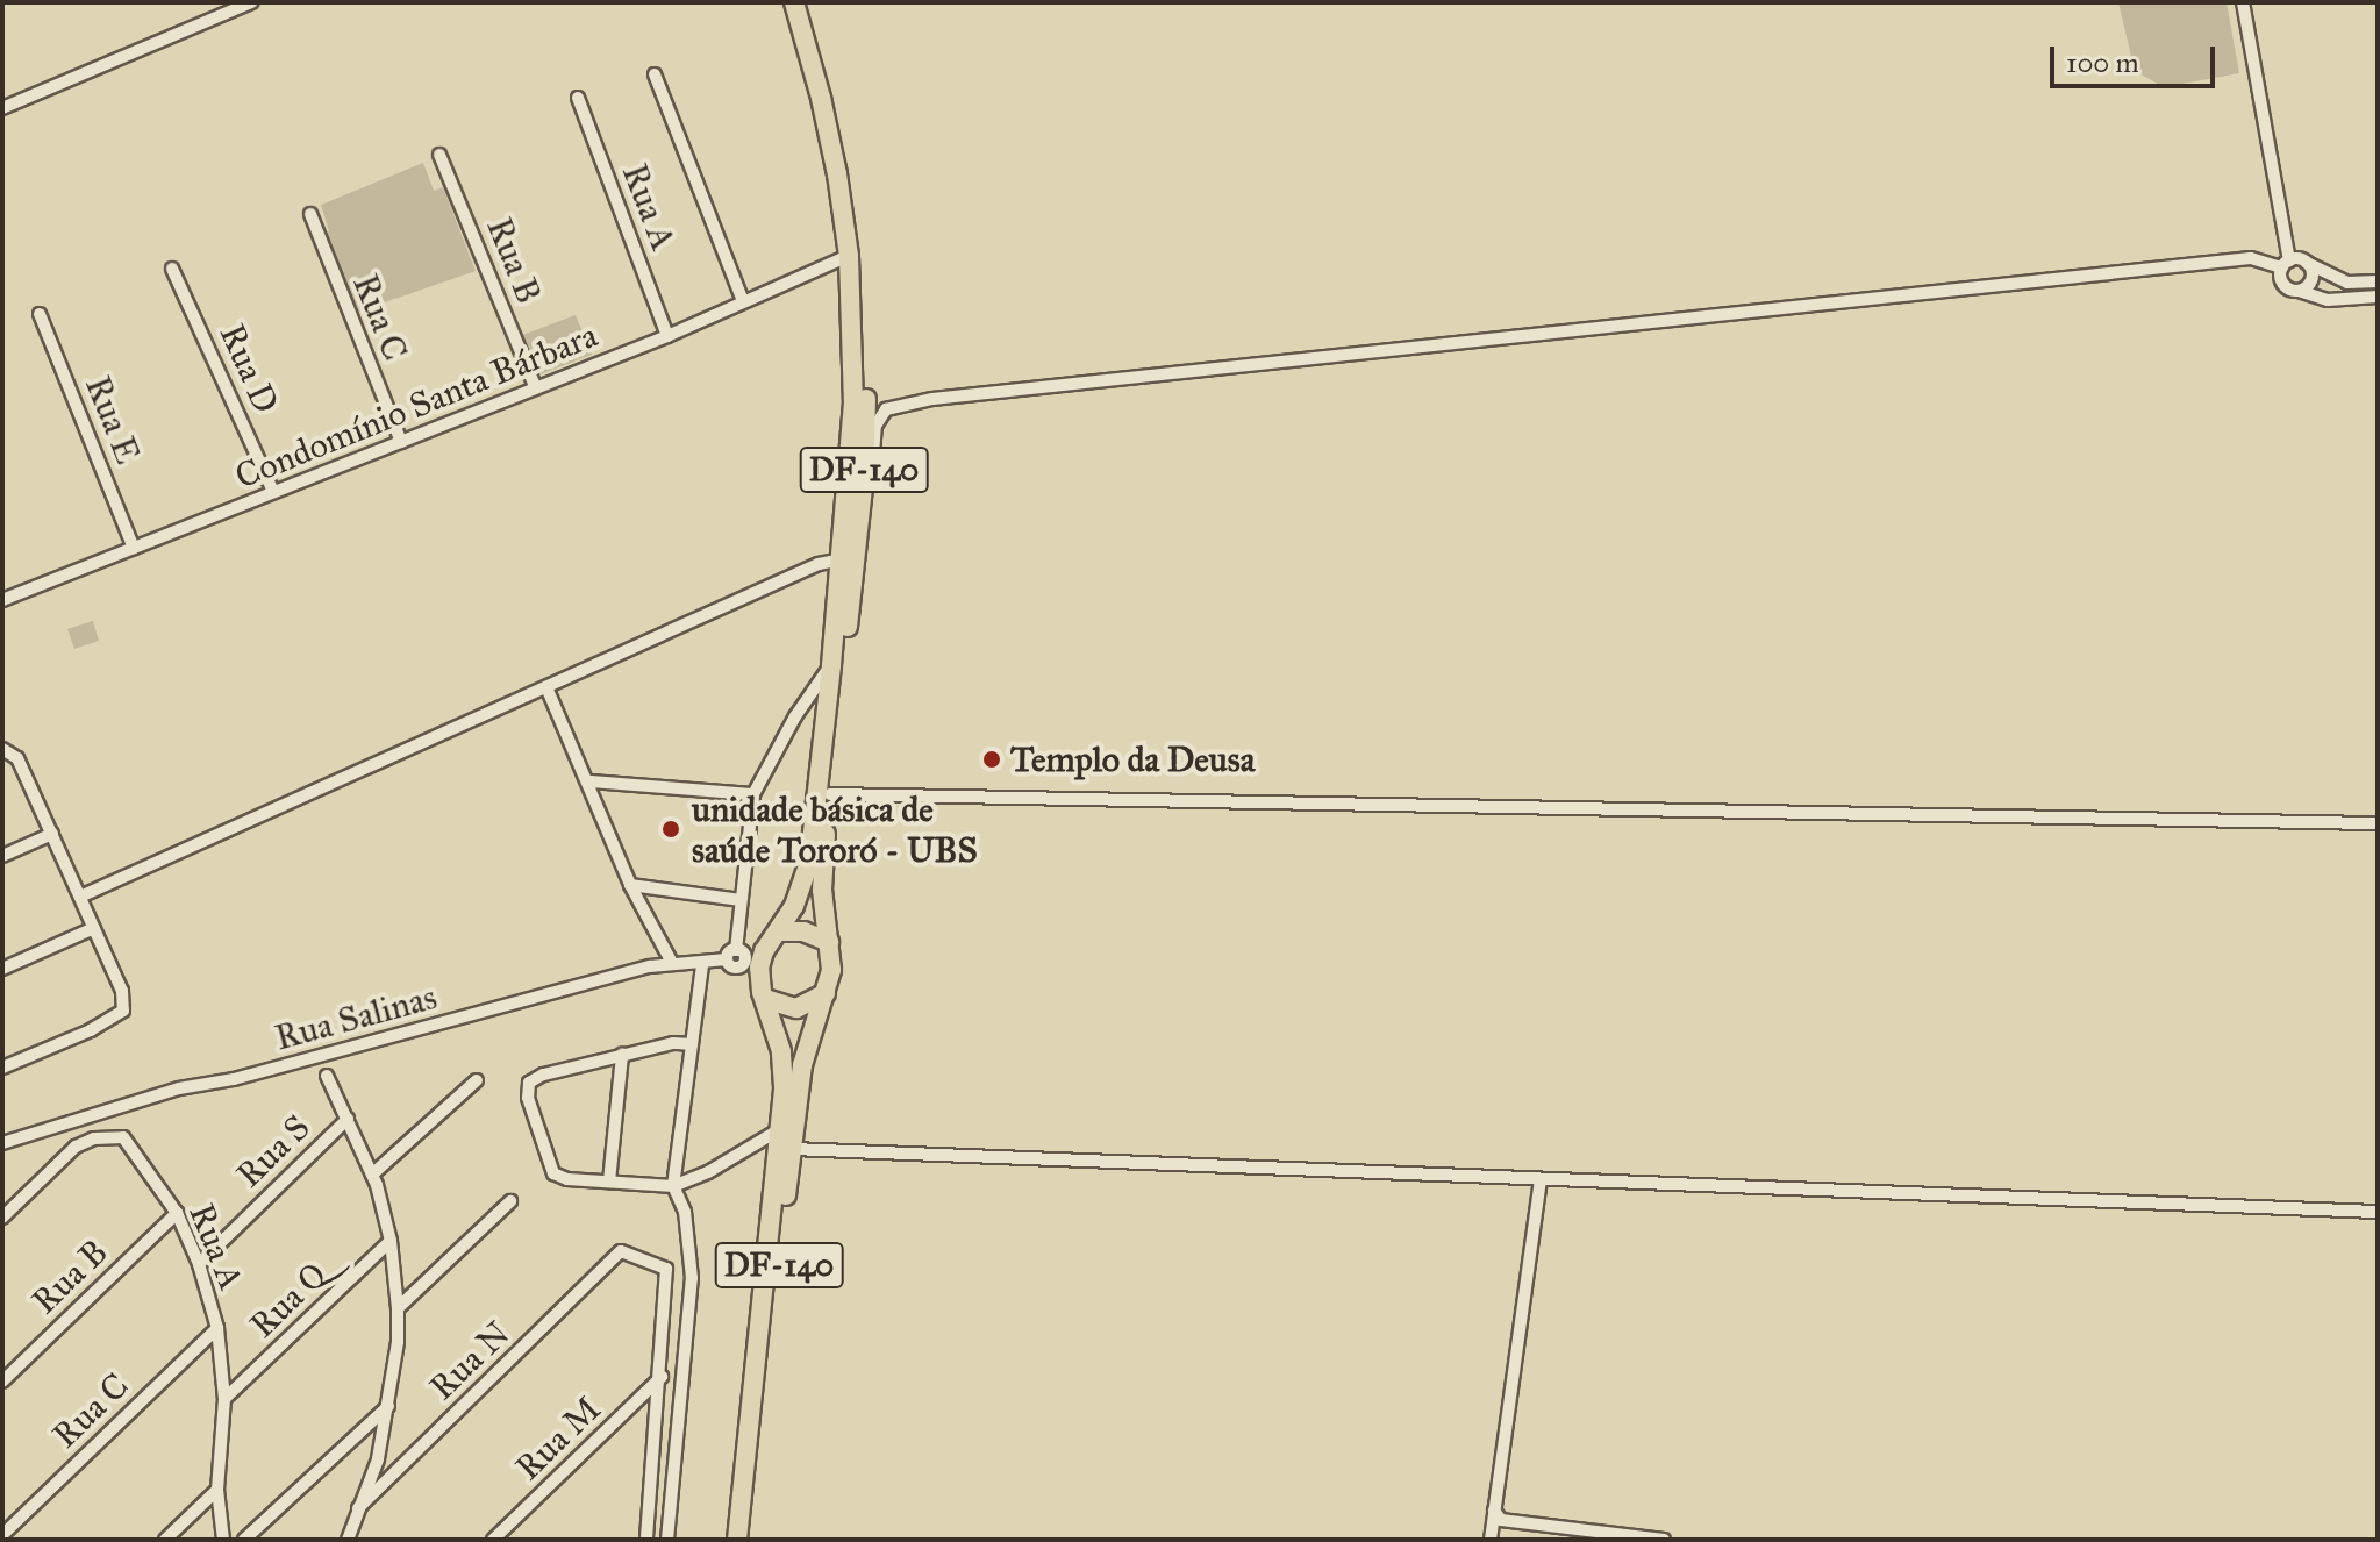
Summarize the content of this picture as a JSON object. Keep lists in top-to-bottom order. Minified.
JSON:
{"streets":{"main road":["DF-140"],"street":["Rua A","Rua B","Rua C","Rua D","Condomínio Santa Bárbara","Rua E","Rua Salinas","Rua S","Rua Q","Rua N","Rua M"]},"crossings":[["Rua A","Rua B"],["Rua A","Rua C"],["Rua A","Condomínio Santa Bárbara"],["Rua A","Rua S"],["Rua A","Rua Q"],["Rua B","Condomínio Santa Bárbara"],["Rua C","Condomínio Santa Bárbara"],["Rua D","Condomínio Santa Bárbara"],["Condomínio Santa Bárbara","Rua E"],["Condomínio Santa Bárbara","DF-140"],["DF-140","Rua Salinas"],["Rua N","Rua M"]],"places":["Templo da Deusa","unidade básica de saúde Tororó - UBS"],"scale_bar":"100 m"}
